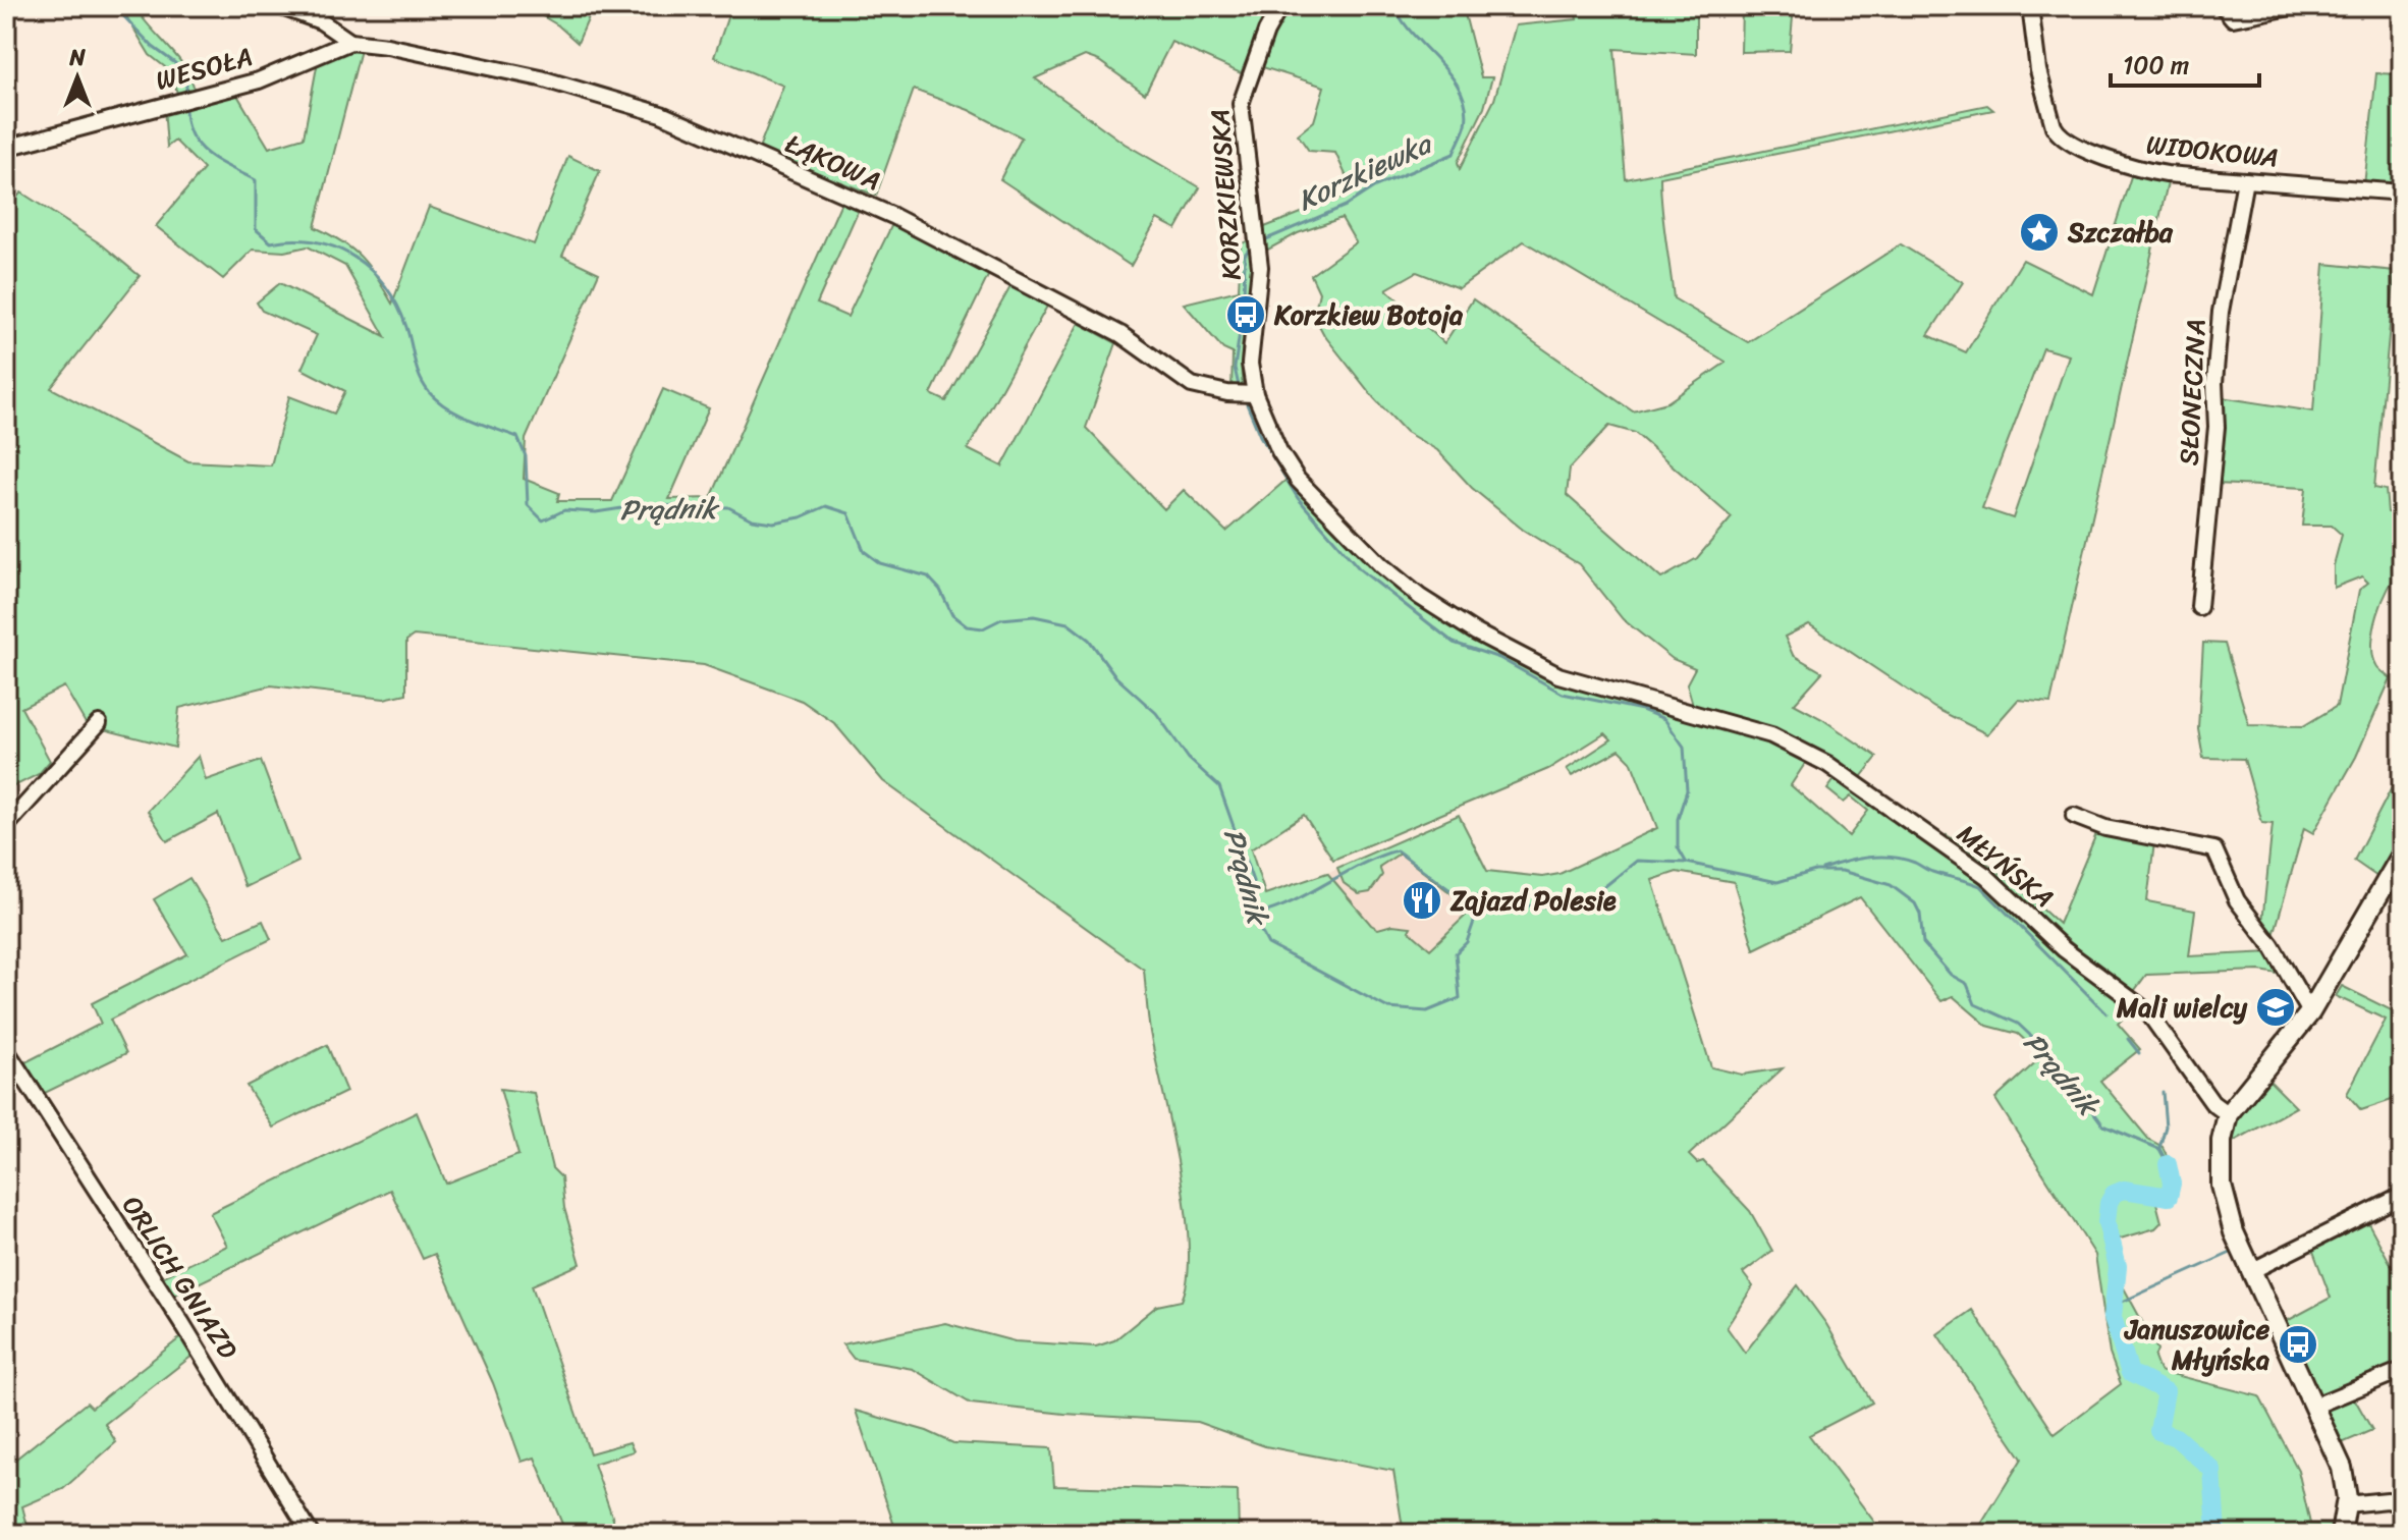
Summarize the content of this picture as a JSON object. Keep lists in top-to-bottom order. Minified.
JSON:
{"streets":{"street":["WESOŁA","WIDOKOWA","ŁĄKOWA","KORZKIEWSKA","SŁONECZNA","MŁYŃSKA","ORLICH GNIAZD"]},"crossings":[["WESOŁA","ŁĄKOWA"],["WIDOKOWA","SŁONECZNA"],["ŁĄKOWA","KORZKIEWSKA"],["KORZKIEWSKA","MŁYŃSKA"]],"water":["Korzkiewka","Prądnik"],"places":{"place":["Szczałba"],"bus stop":["Korzkiew Botoja","Januszowice Młyńska"],"restaurant":["Zajazd Polesie"],"school or university":["Mali wielcy"]},"scale_bar":"100 m","north":"top"}
